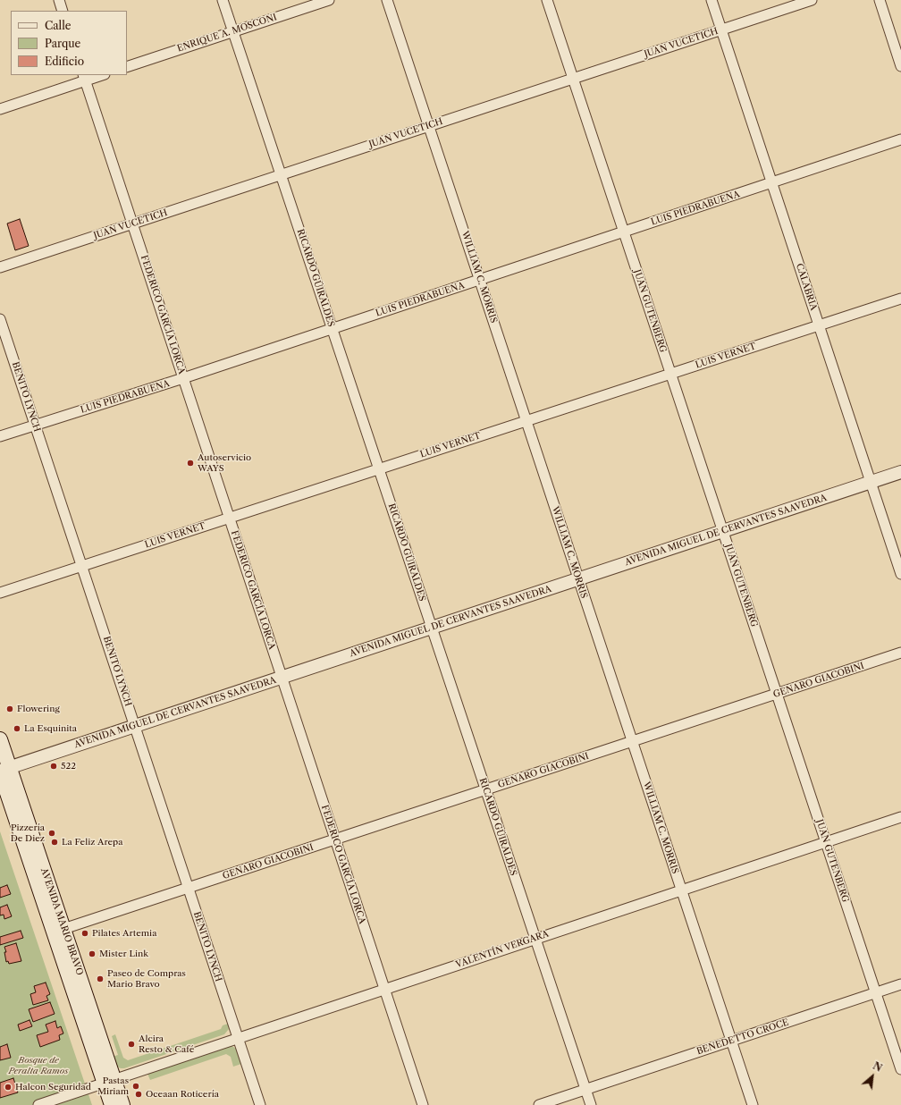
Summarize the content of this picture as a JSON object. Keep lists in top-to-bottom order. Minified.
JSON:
{"streets":{"main road":["AVENIDA MARIO BRAVO"],"street":["ENRIQUE A. MOSCONI","JUAN VUCETICH","LUIS PIEDRABUENA","WILLIAM C. MORRIS","RICARDO GÜIRALDES","CALABRIA","JUAN GUTENBERG","FEDERICO GARCÍA LORCA","LUIS VERNET","BENITO LYNCH","AVENIDA MIGUEL DE CERVANTES SAAVEDRA","GENARO GIACOBINI","VALENTÍN VERGARA","BENEDETTO CROCE"]},"crossings":[["ENRIQUE A. MOSCONI","RICARDO GÜIRALDES"],["JUAN VUCETICH","WILLIAM C. MORRIS"],["JUAN VUCETICH","RICARDO GÜIRALDES"],["JUAN VUCETICH","CALABRIA"],["JUAN VUCETICH","JUAN GUTENBERG"],["JUAN VUCETICH","FEDERICO GARCÍA LORCA"],["LUIS PIEDRABUENA","WILLIAM C. MORRIS"],["LUIS PIEDRABUENA","RICARDO GÜIRALDES"],["LUIS PIEDRABUENA","CALABRIA"],["LUIS PIEDRABUENA","JUAN GUTENBERG"],["LUIS PIEDRABUENA","FEDERICO GARCÍA LORCA"],["LUIS PIEDRABUENA","BENITO LYNCH"],["WILLIAM C. MORRIS","LUIS VERNET"],["WILLIAM C. MORRIS","AVENIDA MIGUEL DE CERVANTES SAAVEDRA"],["WILLIAM C. MORRIS","GENARO GIACOBINI"],["WILLIAM C. MORRIS","VALENTÍN VERGARA"],["WILLIAM C. MORRIS","BENEDETTO CROCE"],["RICARDO GÜIRALDES","LUIS VERNET"],["RICARDO GÜIRALDES","AVENIDA MIGUEL DE CERVANTES SAAVEDRA"],["RICARDO GÜIRALDES","GENARO GIACOBINI"],["RICARDO GÜIRALDES","VALENTÍN VERGARA"],["RICARDO GÜIRALDES","BENEDETTO CROCE"],["CALABRIA","LUIS VERNET"],["CALABRIA","AVENIDA MIGUEL DE CERVANTES SAAVEDRA"],["JUAN GUTENBERG","LUIS VERNET"],["JUAN GUTENBERG","AVENIDA MIGUEL DE CERVANTES SAAVEDRA"],["JUAN GUTENBERG","GENARO GIACOBINI"],["JUAN GUTENBERG","VALENTÍN VERGARA"],["JUAN GUTENBERG","BENEDETTO CROCE"],["FEDERICO GARCÍA LORCA","LUIS VERNET"],["FEDERICO GARCÍA LORCA","AVENIDA MIGUEL DE CERVANTES SAAVEDRA"],["FEDERICO GARCÍA LORCA","GENARO GIACOBINI"],["FEDERICO GARCÍA LORCA","VALENTÍN VERGARA"],["LUIS VERNET","BENITO LYNCH"],["BENITO LYNCH","AVENIDA MIGUEL DE CERVANTES SAAVEDRA"],["BENITO LYNCH","GENARO GIACOBINI"],["BENITO LYNCH","VALENTÍN VERGARA"],["AVENIDA MIGUEL DE CERVANTES SAAVEDRA","AVENIDA MARIO BRAVO"],["GENARO GIACOBINI","AVENIDA MARIO BRAVO"],["AVENIDA MARIO BRAVO","VALENTÍN VERGARA"]],"parks":["Bosque de Peralta Ramos"],"places":["Autoservicio WAYS","Flowering","La Esquinita","522","Pizzería De Diez","La Feliz Arepa","Pilates Artemia","Mister Link","Paseo de Compras Mario Bravo","Alcira Resto & Café","Pastas Miriam","Halcon Seguridad","Oceaan Roticería"],"legend":["Calle","Parque","Edificio"],"north":"top right"}
